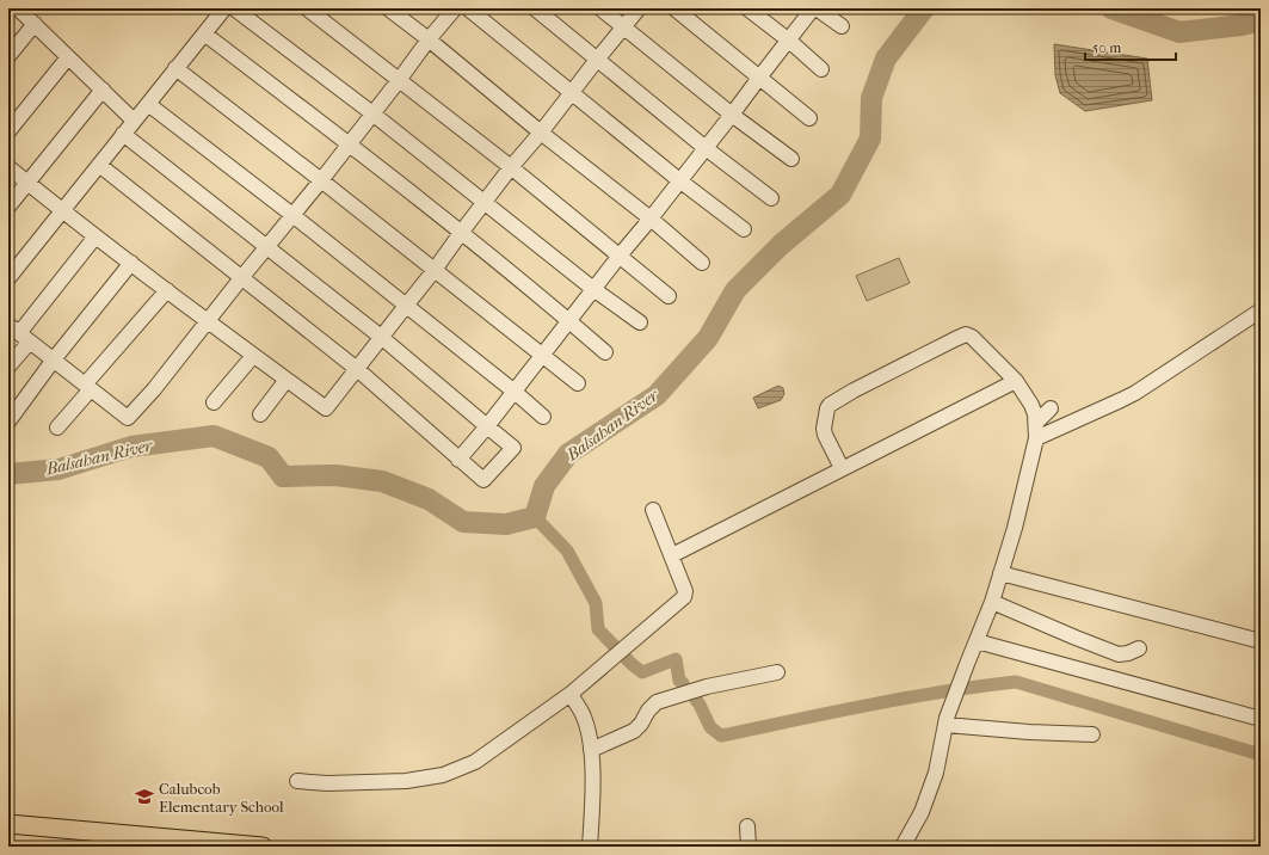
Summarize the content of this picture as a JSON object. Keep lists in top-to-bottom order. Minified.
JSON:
{"water":["Balsahan River"],"places":{"school or university":["Calubcob Elementary School"]},"scale_bar":"50 m"}
